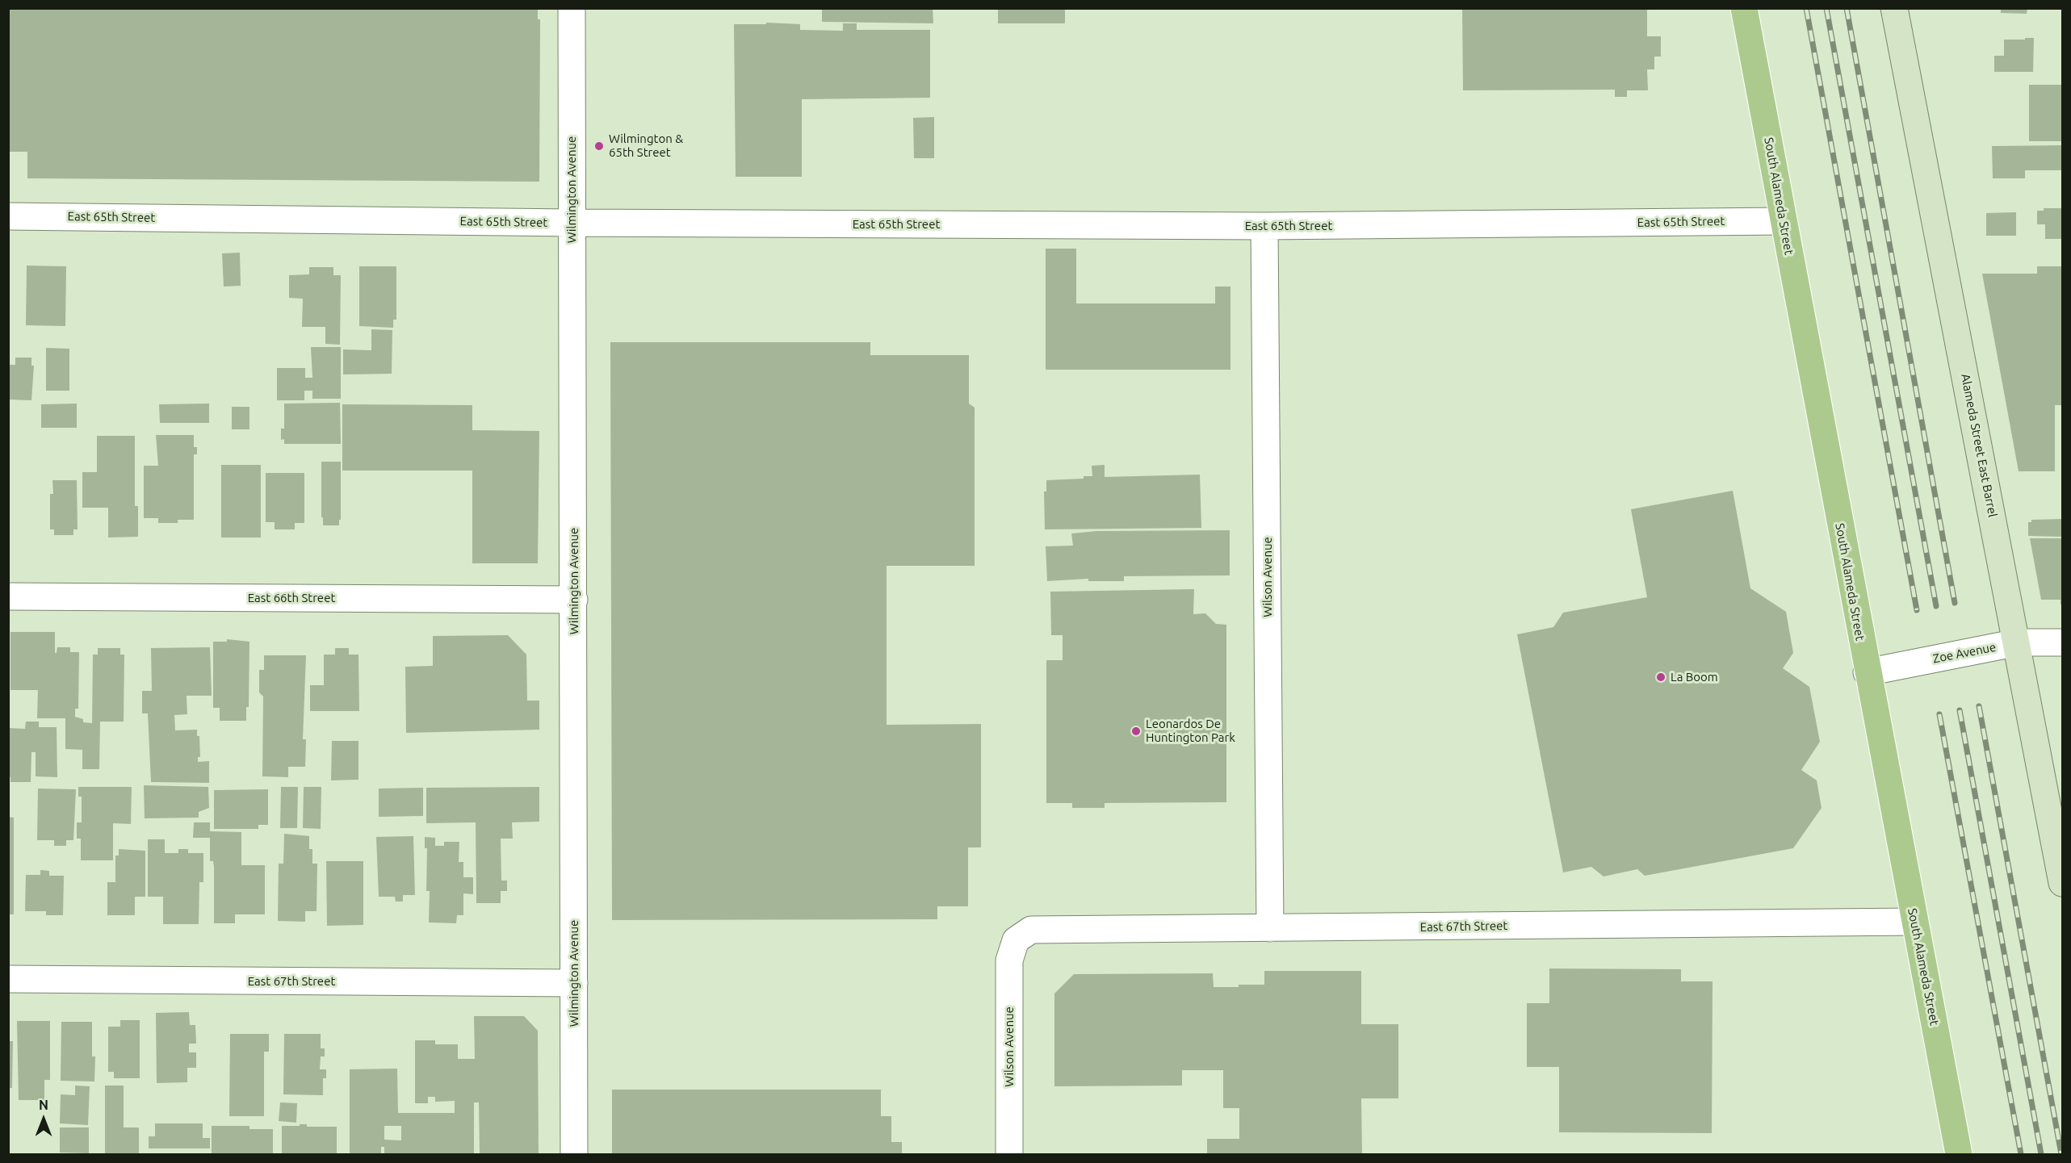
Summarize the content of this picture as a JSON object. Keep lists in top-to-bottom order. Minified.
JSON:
{"streets":{"main road":["South Alameda Street"],"street":["Wilmington Avenue","East 65th Street","Alameda Street East Barrel","Wilson Avenue","East 66th Street","Zoe Avenue","East 67th Street"]},"crossings":[["Wilmington Avenue","East 65th Street"],["Wilmington Avenue","East 66th Street"],["Wilmington Avenue","East 67th Street"],["South Alameda Street","East 65th Street"],["South Alameda Street","Zoe Avenue"],["South Alameda Street","East 67th Street"],["East 65th Street","Wilson Avenue"],["Alameda Street East Barrel","Zoe Avenue"],["Wilson Avenue","East 67th Street"]],"places":["Wilmington & 65th Street","La Boom","Leonardos De Huntington Park"],"north":"top"}
